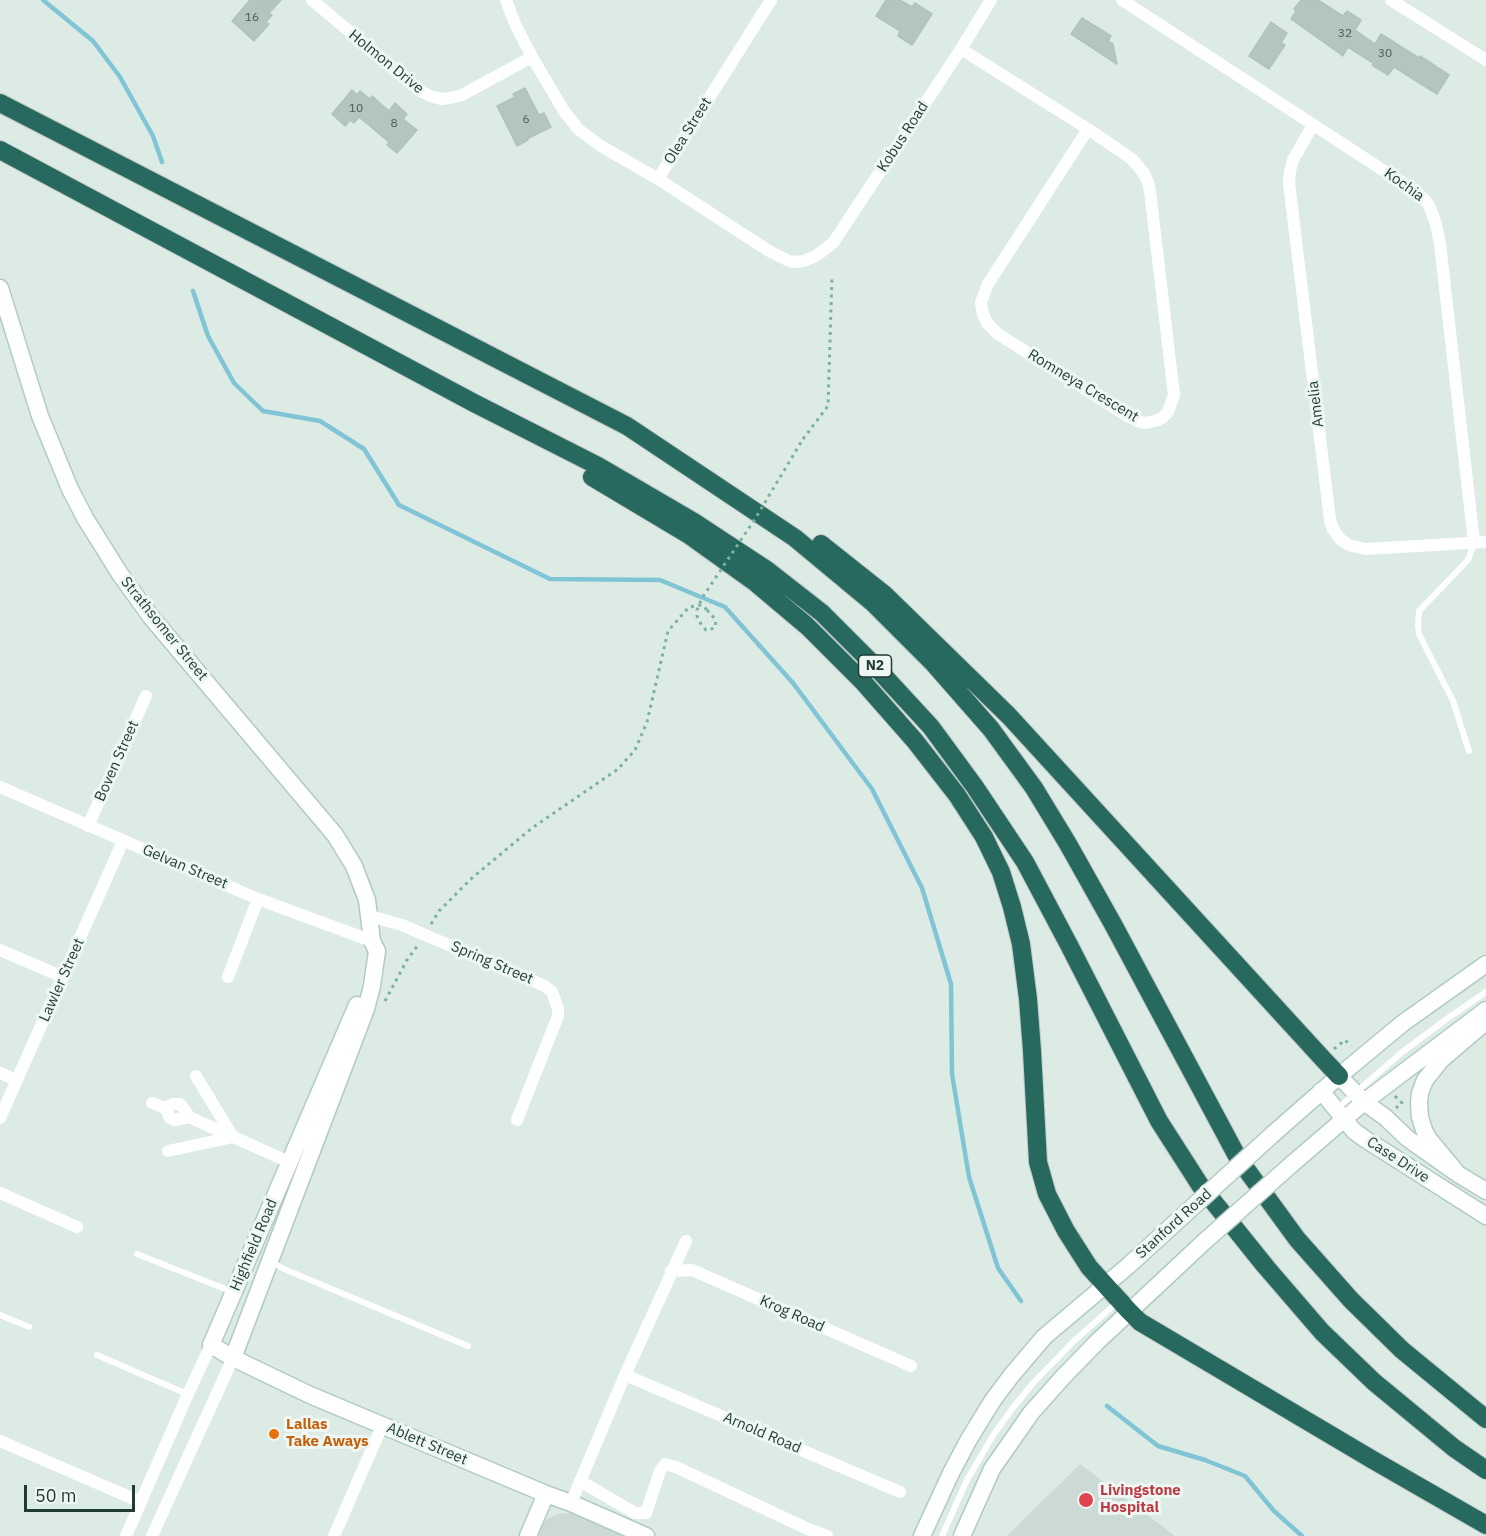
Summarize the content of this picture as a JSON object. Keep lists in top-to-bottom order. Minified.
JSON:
{"streets":{"highway":["N2"],"street":["Holmon Drive","Olea Street","Kobus Road","Kochia","Romneya Crescent","Amelia","Strathsomer Street","Boven Street","Gelvan Street","Spring Street","Lawler Street","Case Drive","Stanford Road","Highfield Road","Krog Road","Arnold Road","Ablett Street"]},"crossings":[["Olea Street","Kobus Road"],["Kobus Road","Romneya Crescent"],["Kochia","Amelia"],["Strathsomer Street","Gelvan Street"],["Strathsomer Street","Spring Street"],["Strathsomer Street","Highfield Road"],["Boven Street","Gelvan Street"],["Gelvan Street","Lawler Street"],["Gelvan Street","Highfield Road"],["Case Drive","Stanford Road"],["Highfield Road","Ablett Street"]],"places":["Lallas Take Aways","Livingstone Hospital"],"house_numbers":["16","32","30","10","6","8"],"scale_bar":"50 m"}
